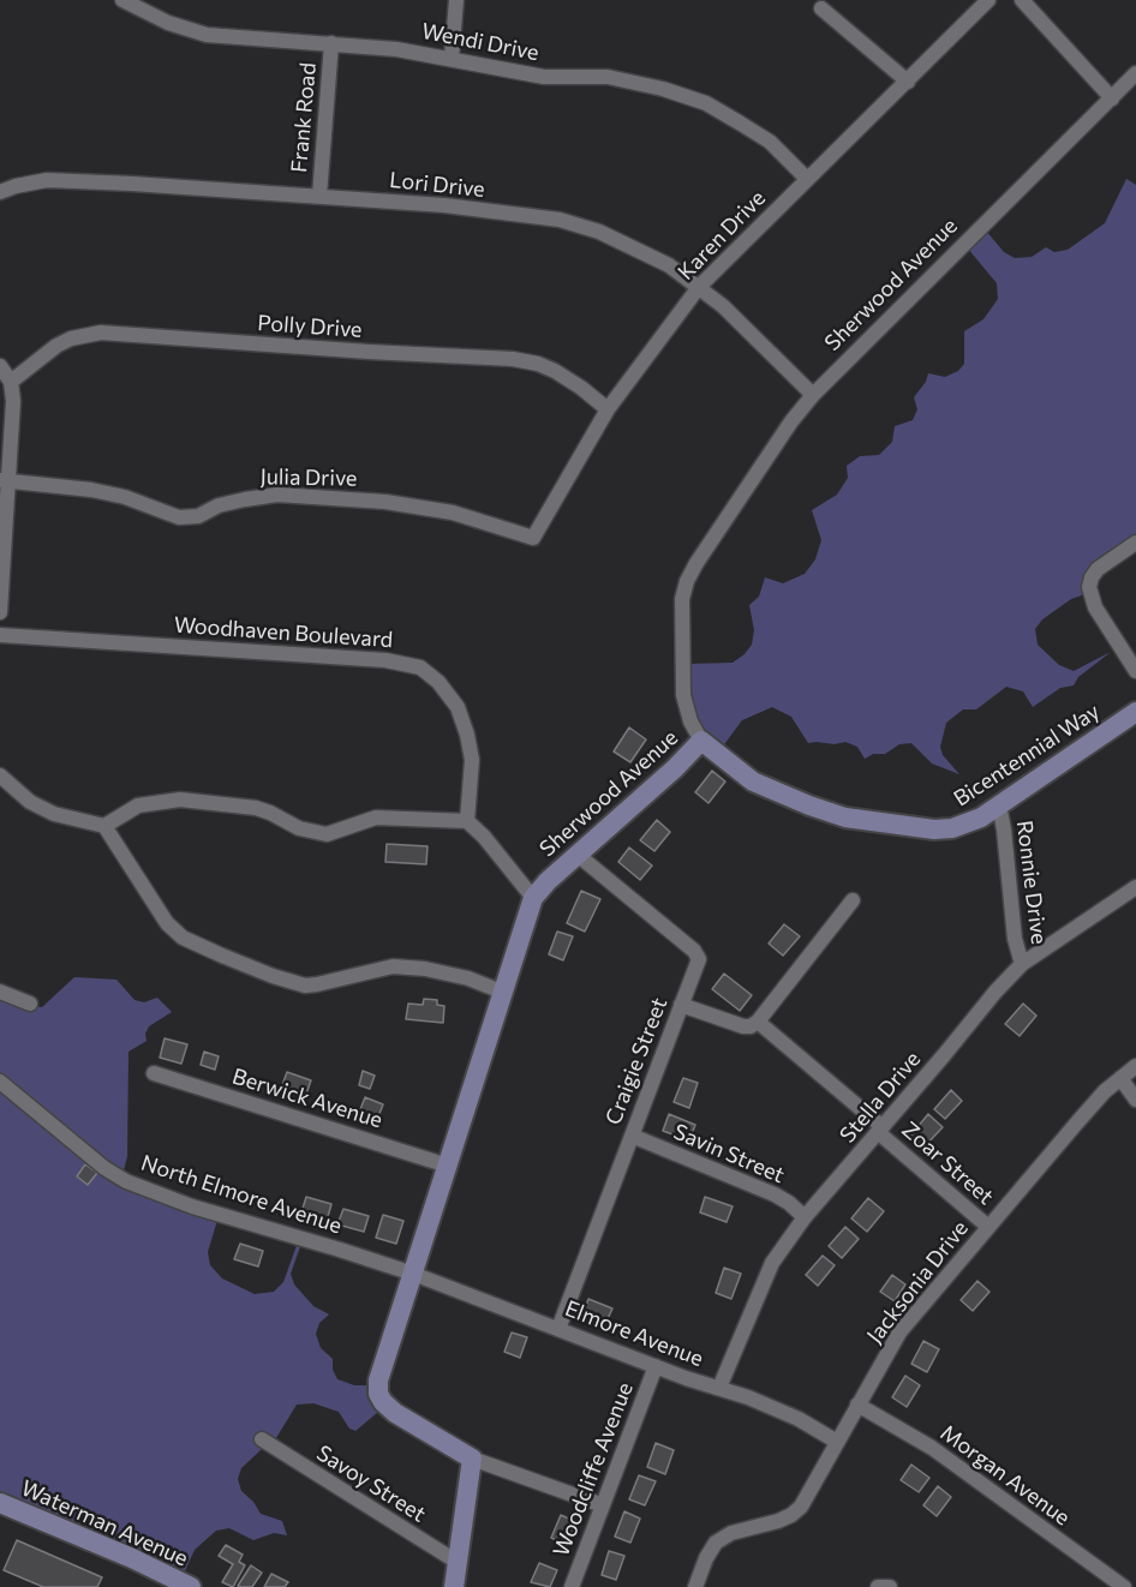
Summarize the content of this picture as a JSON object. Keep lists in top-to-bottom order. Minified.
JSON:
{"streets":{"street":["Wendi Drive","Frank Road","Lori Drive","Karen Drive","Sherwood Avenue","Polly Drive","Julia Drive","Woodhaven Boulevard","Bicentennial Way","Ronnie Drive","Craigie Street","Stella Drive","Berwick Avenue","Savin Street","Zoar Street","North Elmore Avenue","Jacksonia Drive","Elmore Avenue","Woodcliffe Avenue","Morgan Avenue","Savoy Street","Waterman Avenue"]},"crossings":[["Wendi Drive","Frank Road"],["Wendi Drive","Karen Drive"],["Frank Road","Lori Drive"],["Lori Drive","Karen Drive"],["Lori Drive","Sherwood Avenue"],["Karen Drive","Polly Drive"],["Karen Drive","Julia Drive"],["Sherwood Avenue","Bicentennial Way"],["Sherwood Avenue","Craigie Street"],["Sherwood Avenue","Berwick Avenue"],["Sherwood Avenue","North Elmore Avenue"],["Sherwood Avenue","Elmore Avenue"],["Bicentennial Way","Ronnie Drive"],["Ronnie Drive","Stella Drive"],["Craigie Street","Savin Street"],["Craigie Street","Elmore Avenue"],["Stella Drive","Savin Street"],["Stella Drive","Zoar Street"],["Stella Drive","Elmore Avenue"],["Zoar Street","Jacksonia Drive"],["North Elmore Avenue","Elmore Avenue"],["Jacksonia Drive","Elmore Avenue"],["Jacksonia Drive","Morgan Avenue"],["Elmore Avenue","Woodcliffe Avenue"]]}
